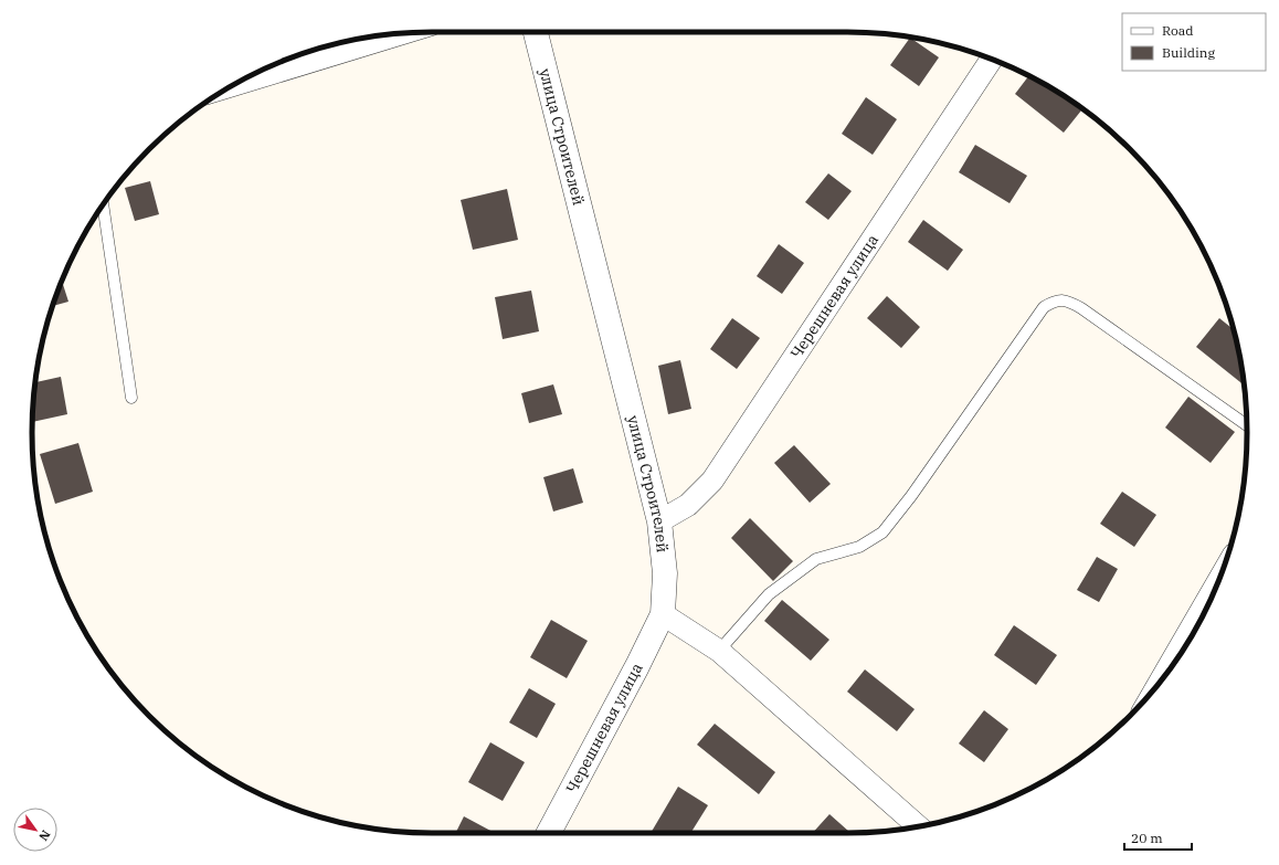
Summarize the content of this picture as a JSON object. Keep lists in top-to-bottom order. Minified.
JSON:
{"streets":{"street":["улица Строителей","Черешневая улица"]},"crossings":[["улица Строителей","Черешневая улица"]],"legend":["Road","Building"],"scale_bar":"20 m","north":"bottom right"}
